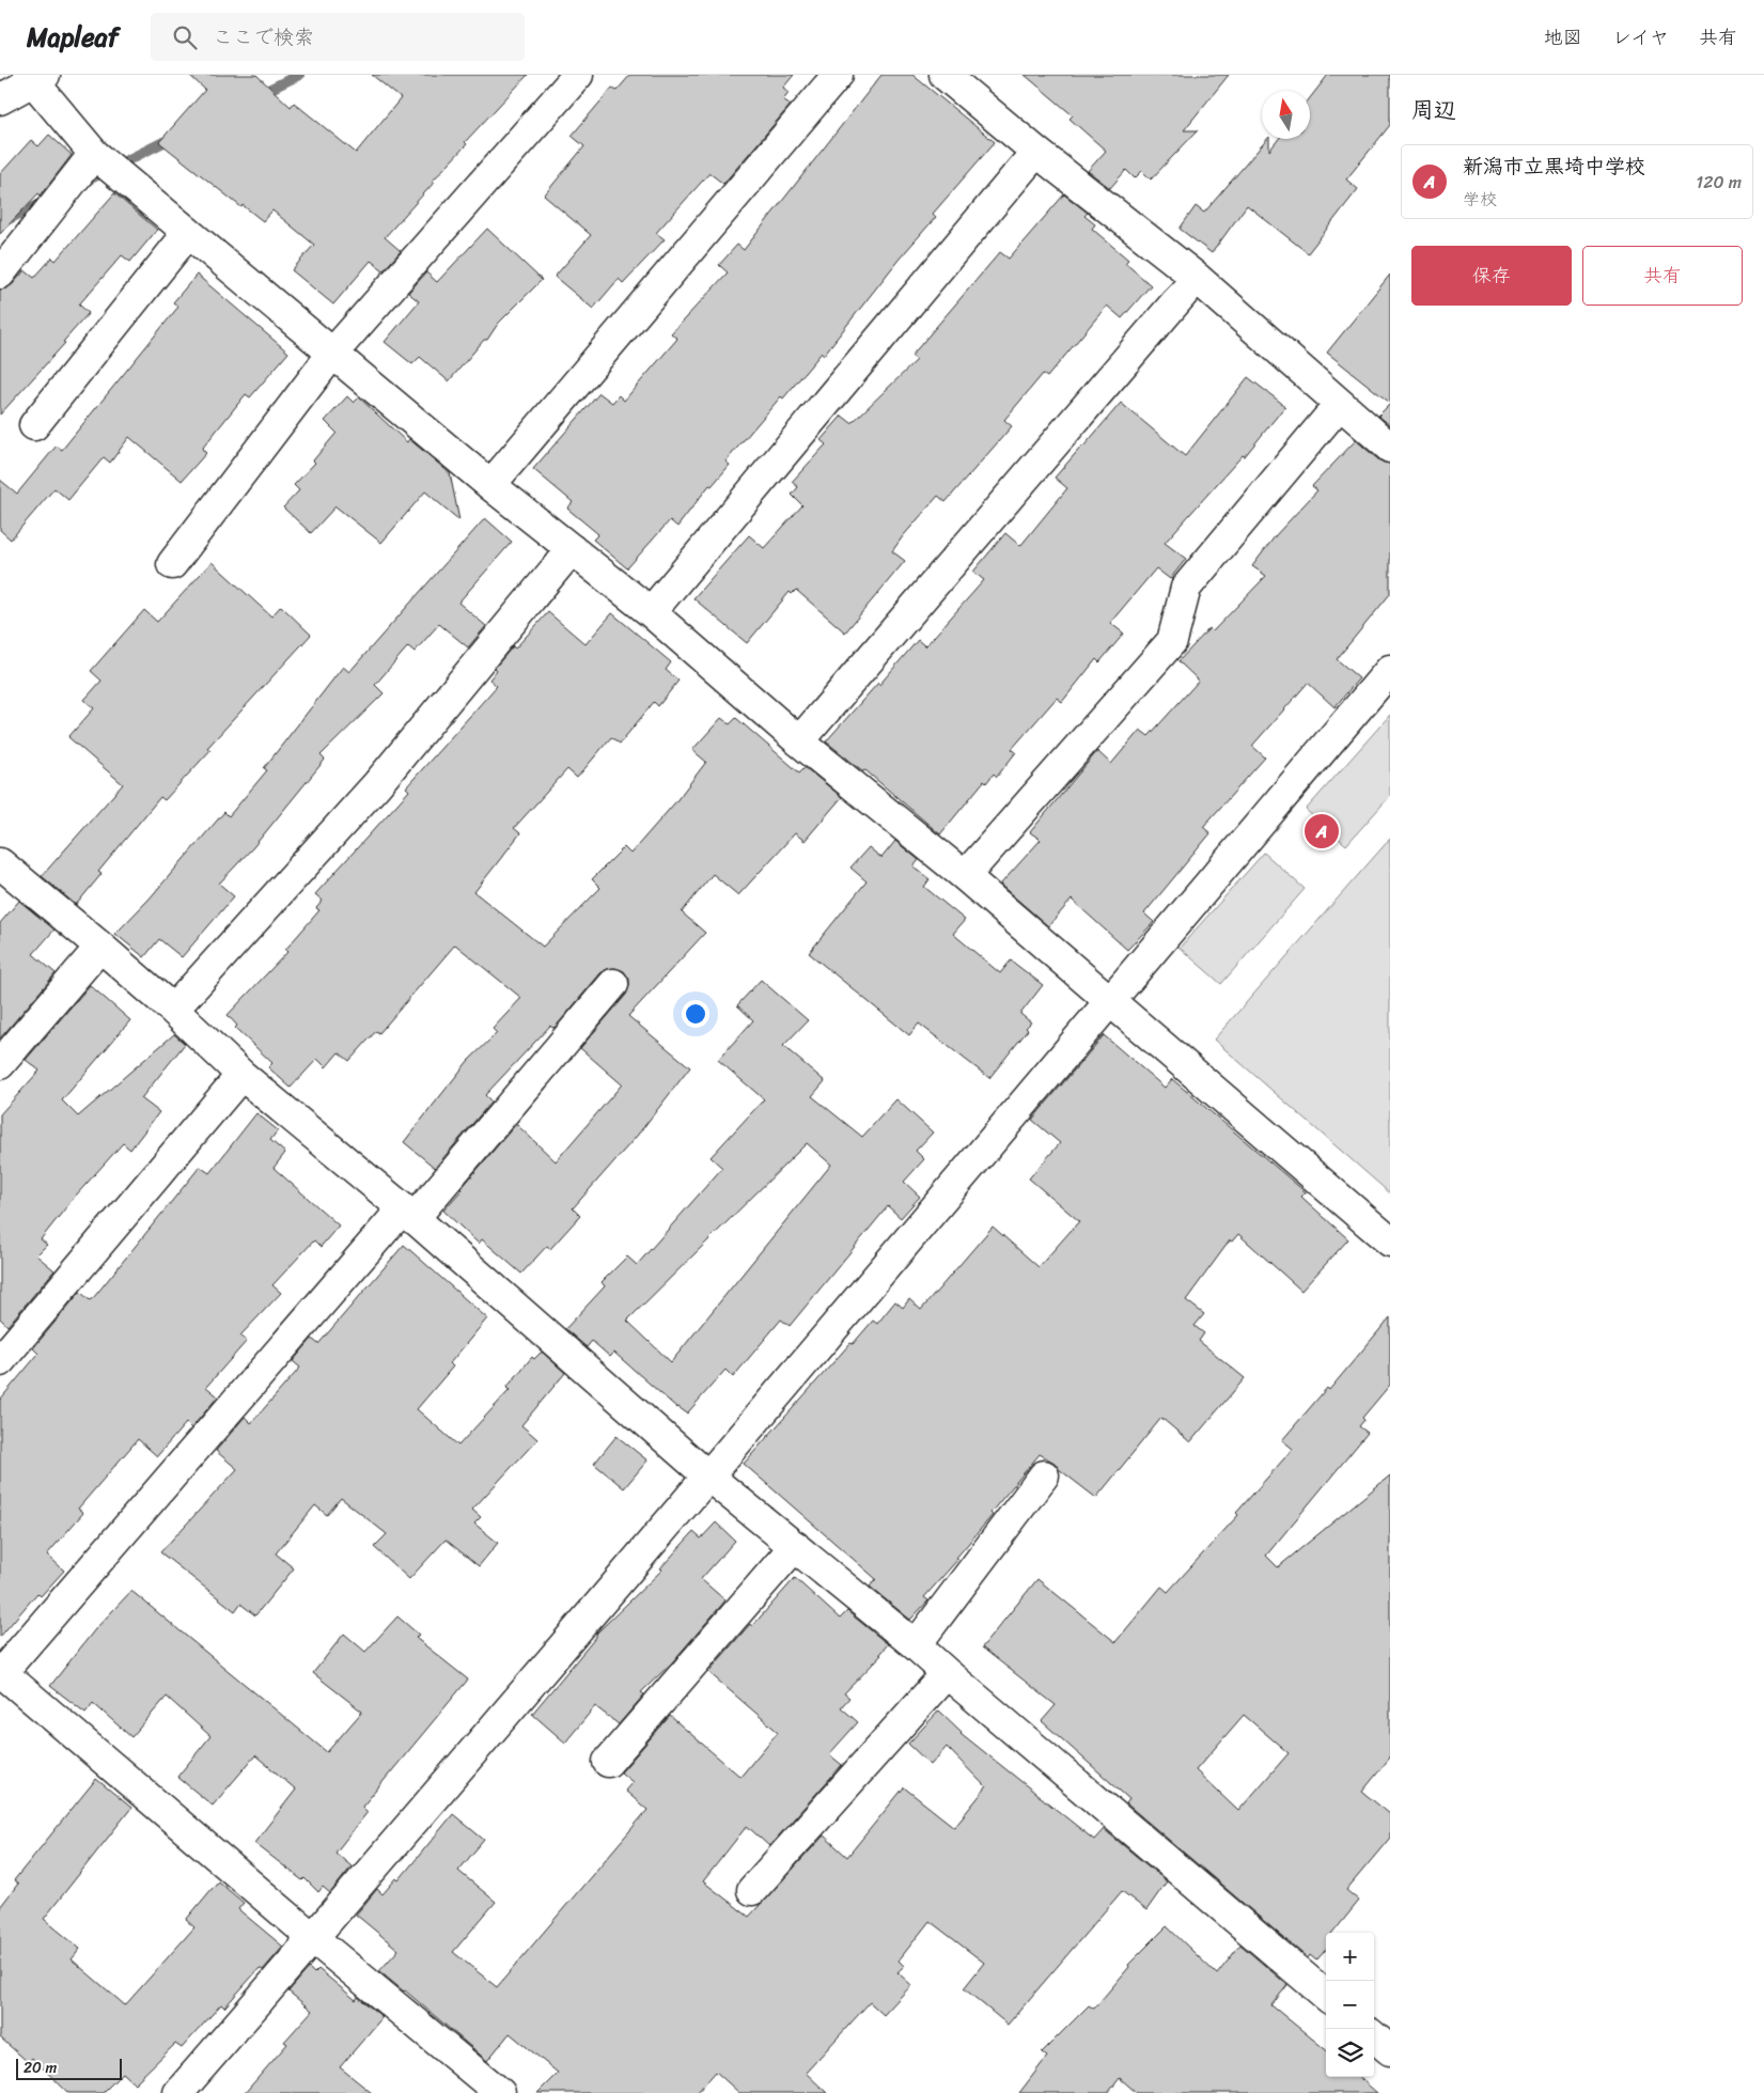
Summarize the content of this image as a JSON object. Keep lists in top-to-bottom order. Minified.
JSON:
{"scale_bar":"20 m","north":"top","page":{"header":"Mapleaf","search":"ここで検索","nav":["地図","レイヤ","共有"],"heading":"周辺","list":[{"mark":"A","name":"新潟市立黒埼中学校","note":"学校","value":"120 m"}],"buttons":["保存","共有"],"pins":"A","map_buttons":["+","−"],"scale":"20 m"}}
